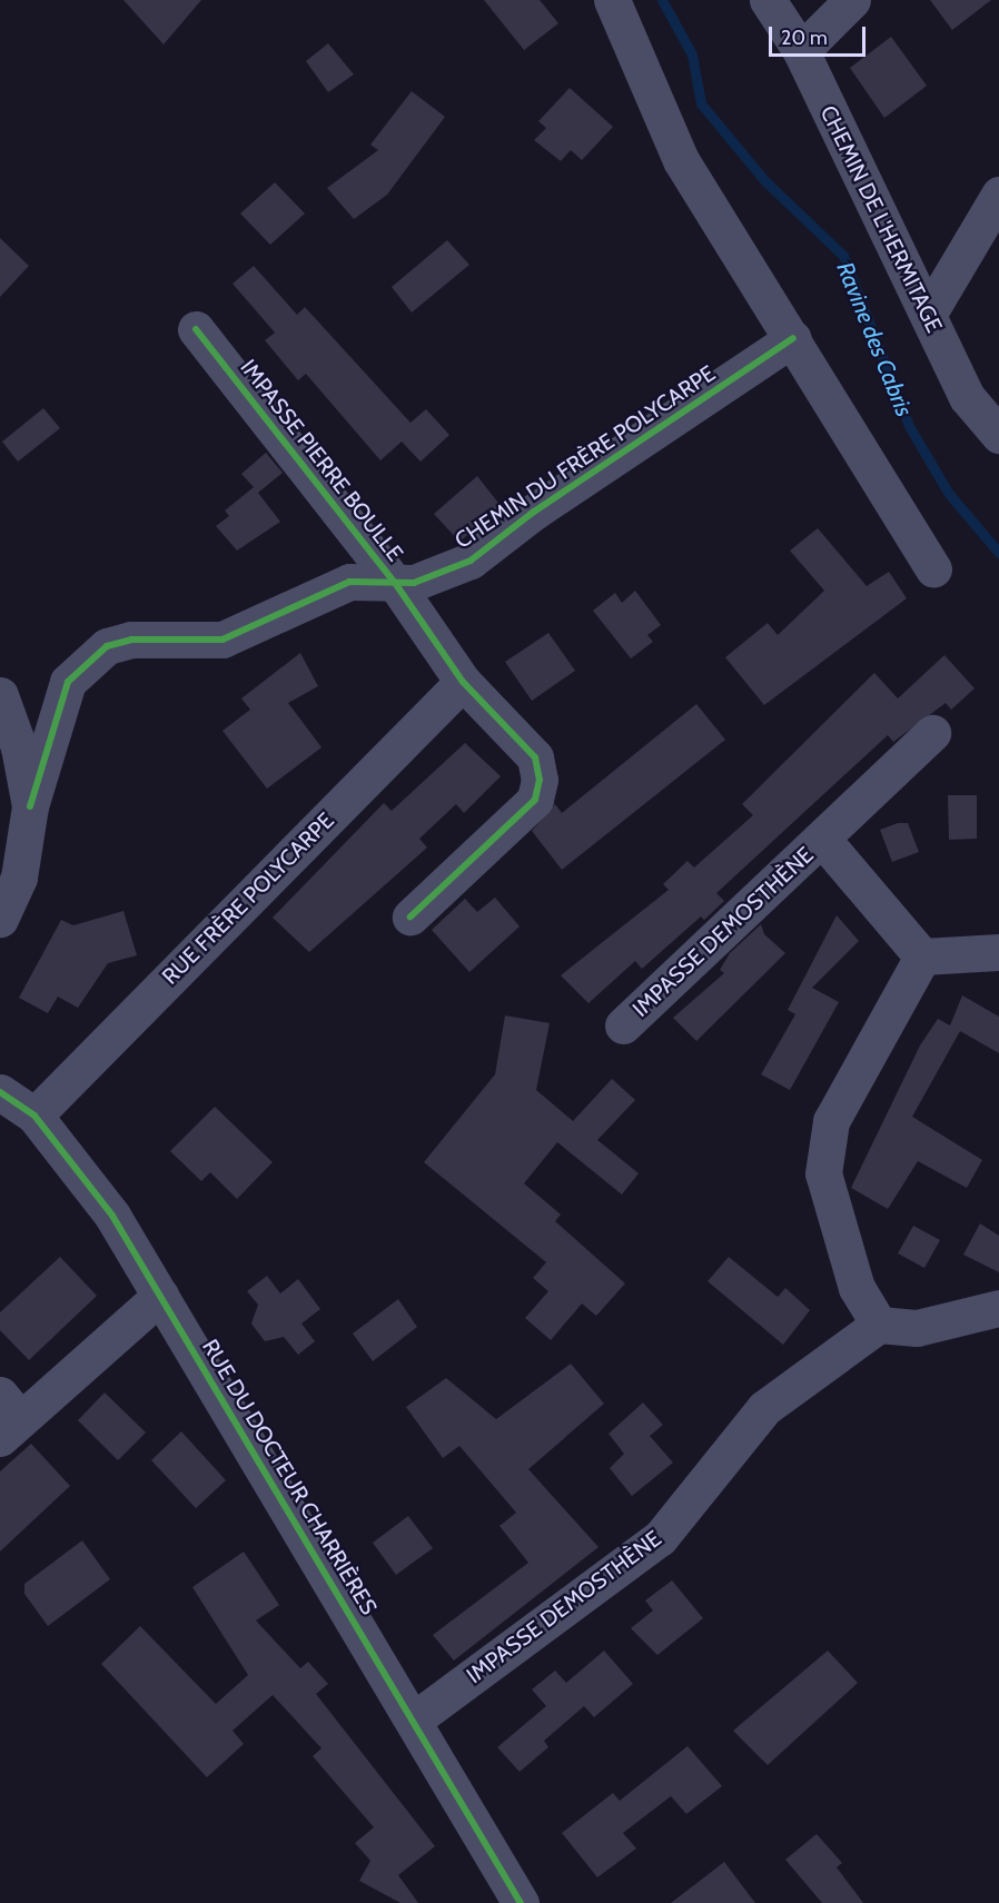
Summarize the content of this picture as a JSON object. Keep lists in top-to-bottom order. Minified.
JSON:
{"streets":{"street":["CHEMIN DE L'HERMITAGE","CHEMIN DU FRÈRE POLYCARPE","IMPASSE PIERRE BOULLE","RUE FRÈRE POLYCARPE","IMPASSE DEMOSTHÈNE","RUE DU DOCTEUR CHARRIÈRES"]},"crossings":[["CHEMIN DU FRÈRE POLYCARPE","IMPASSE PIERRE BOULLE"],["IMPASSE PIERRE BOULLE","RUE FRÈRE POLYCARPE"],["RUE FRÈRE POLYCARPE","RUE DU DOCTEUR CHARRIÈRES"],["IMPASSE DEMOSTHÈNE","RUE DU DOCTEUR CHARRIÈRES"]],"water":["Ravine des Cabris"],"scale_bar":"20 m"}
